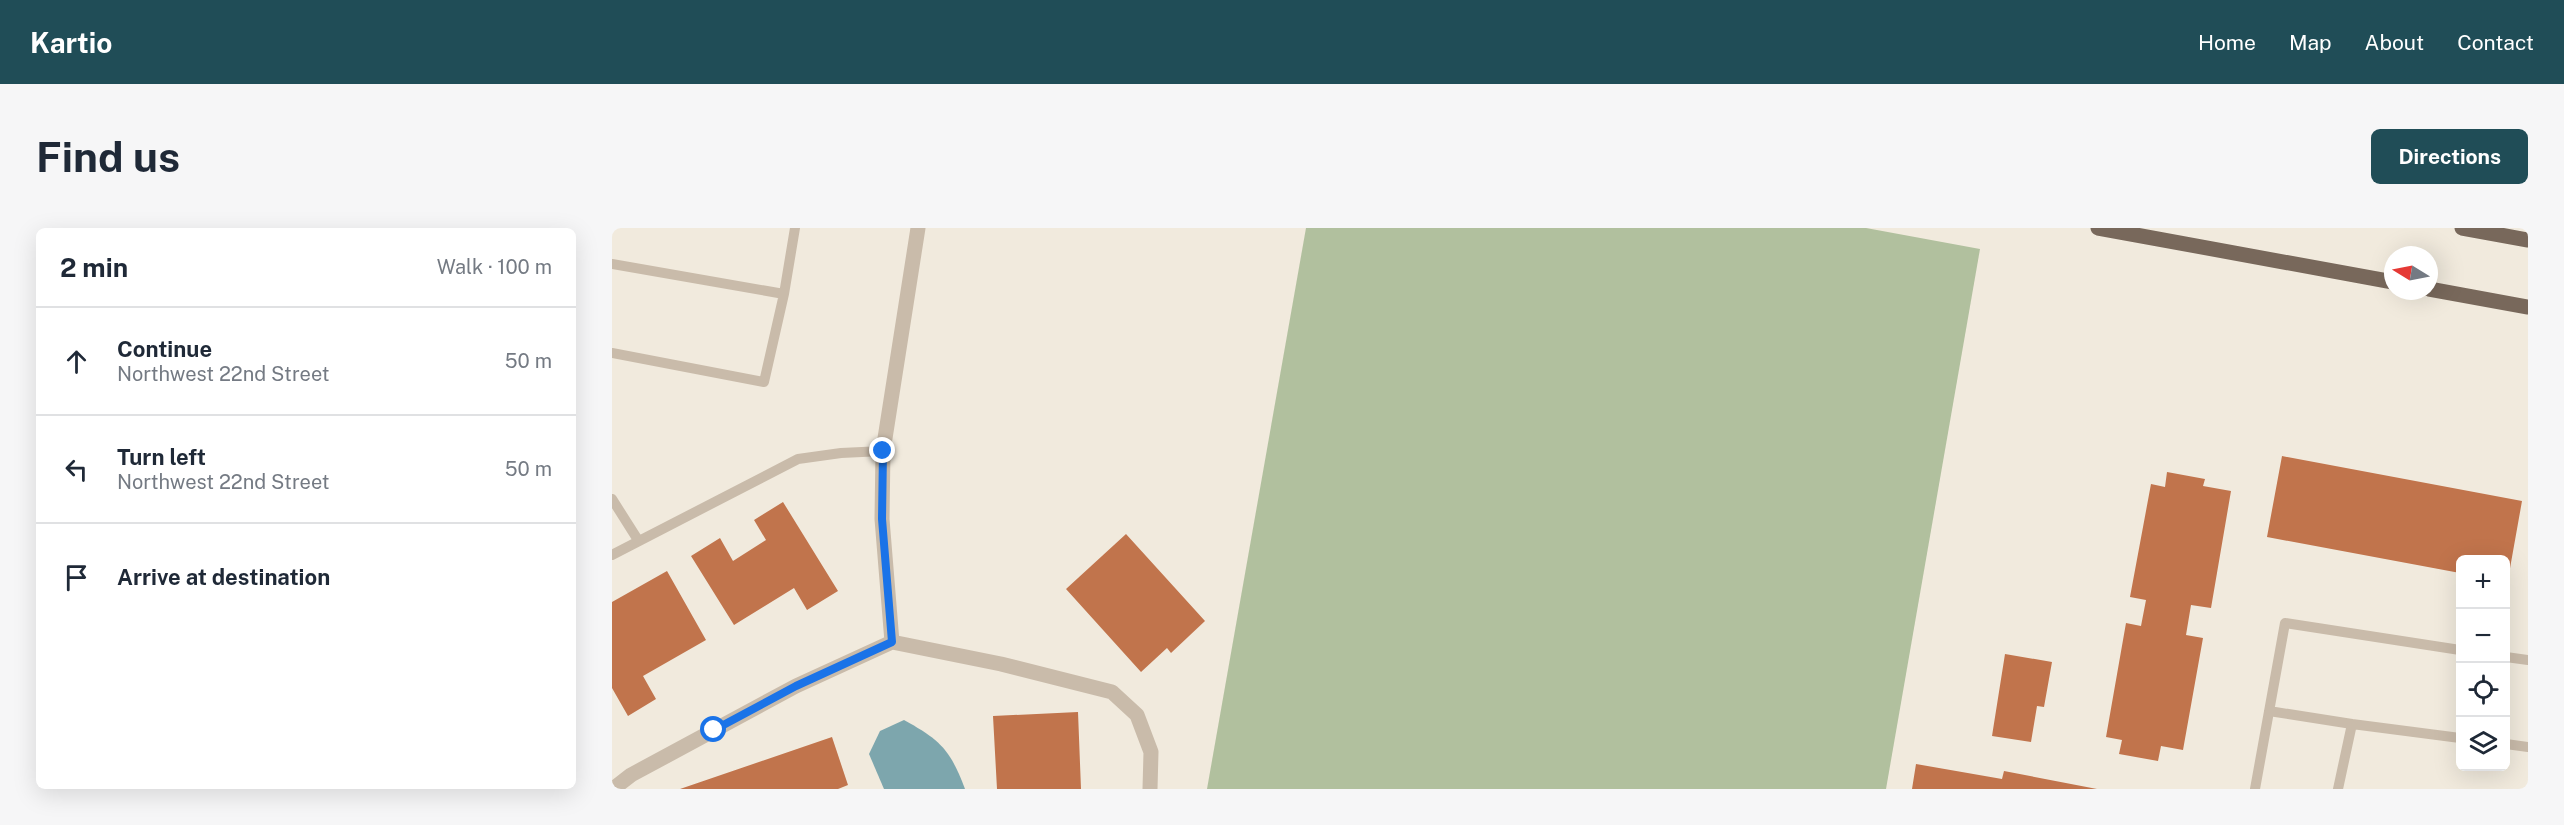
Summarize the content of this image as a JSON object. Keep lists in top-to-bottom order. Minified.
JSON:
{"north":"left","page":{"header":"Kartio","nav":["Home","Map","About","Contact"],"buttons":"Directions","title":"Find us","heading":["2 min","Walk · 100 m"],"list":[["Continue","Northwest 22nd Street","50 m"],["Turn left","Northwest 22nd Street","50 m"],"Arrive at destination"],"map_buttons":["+","−"]}}
